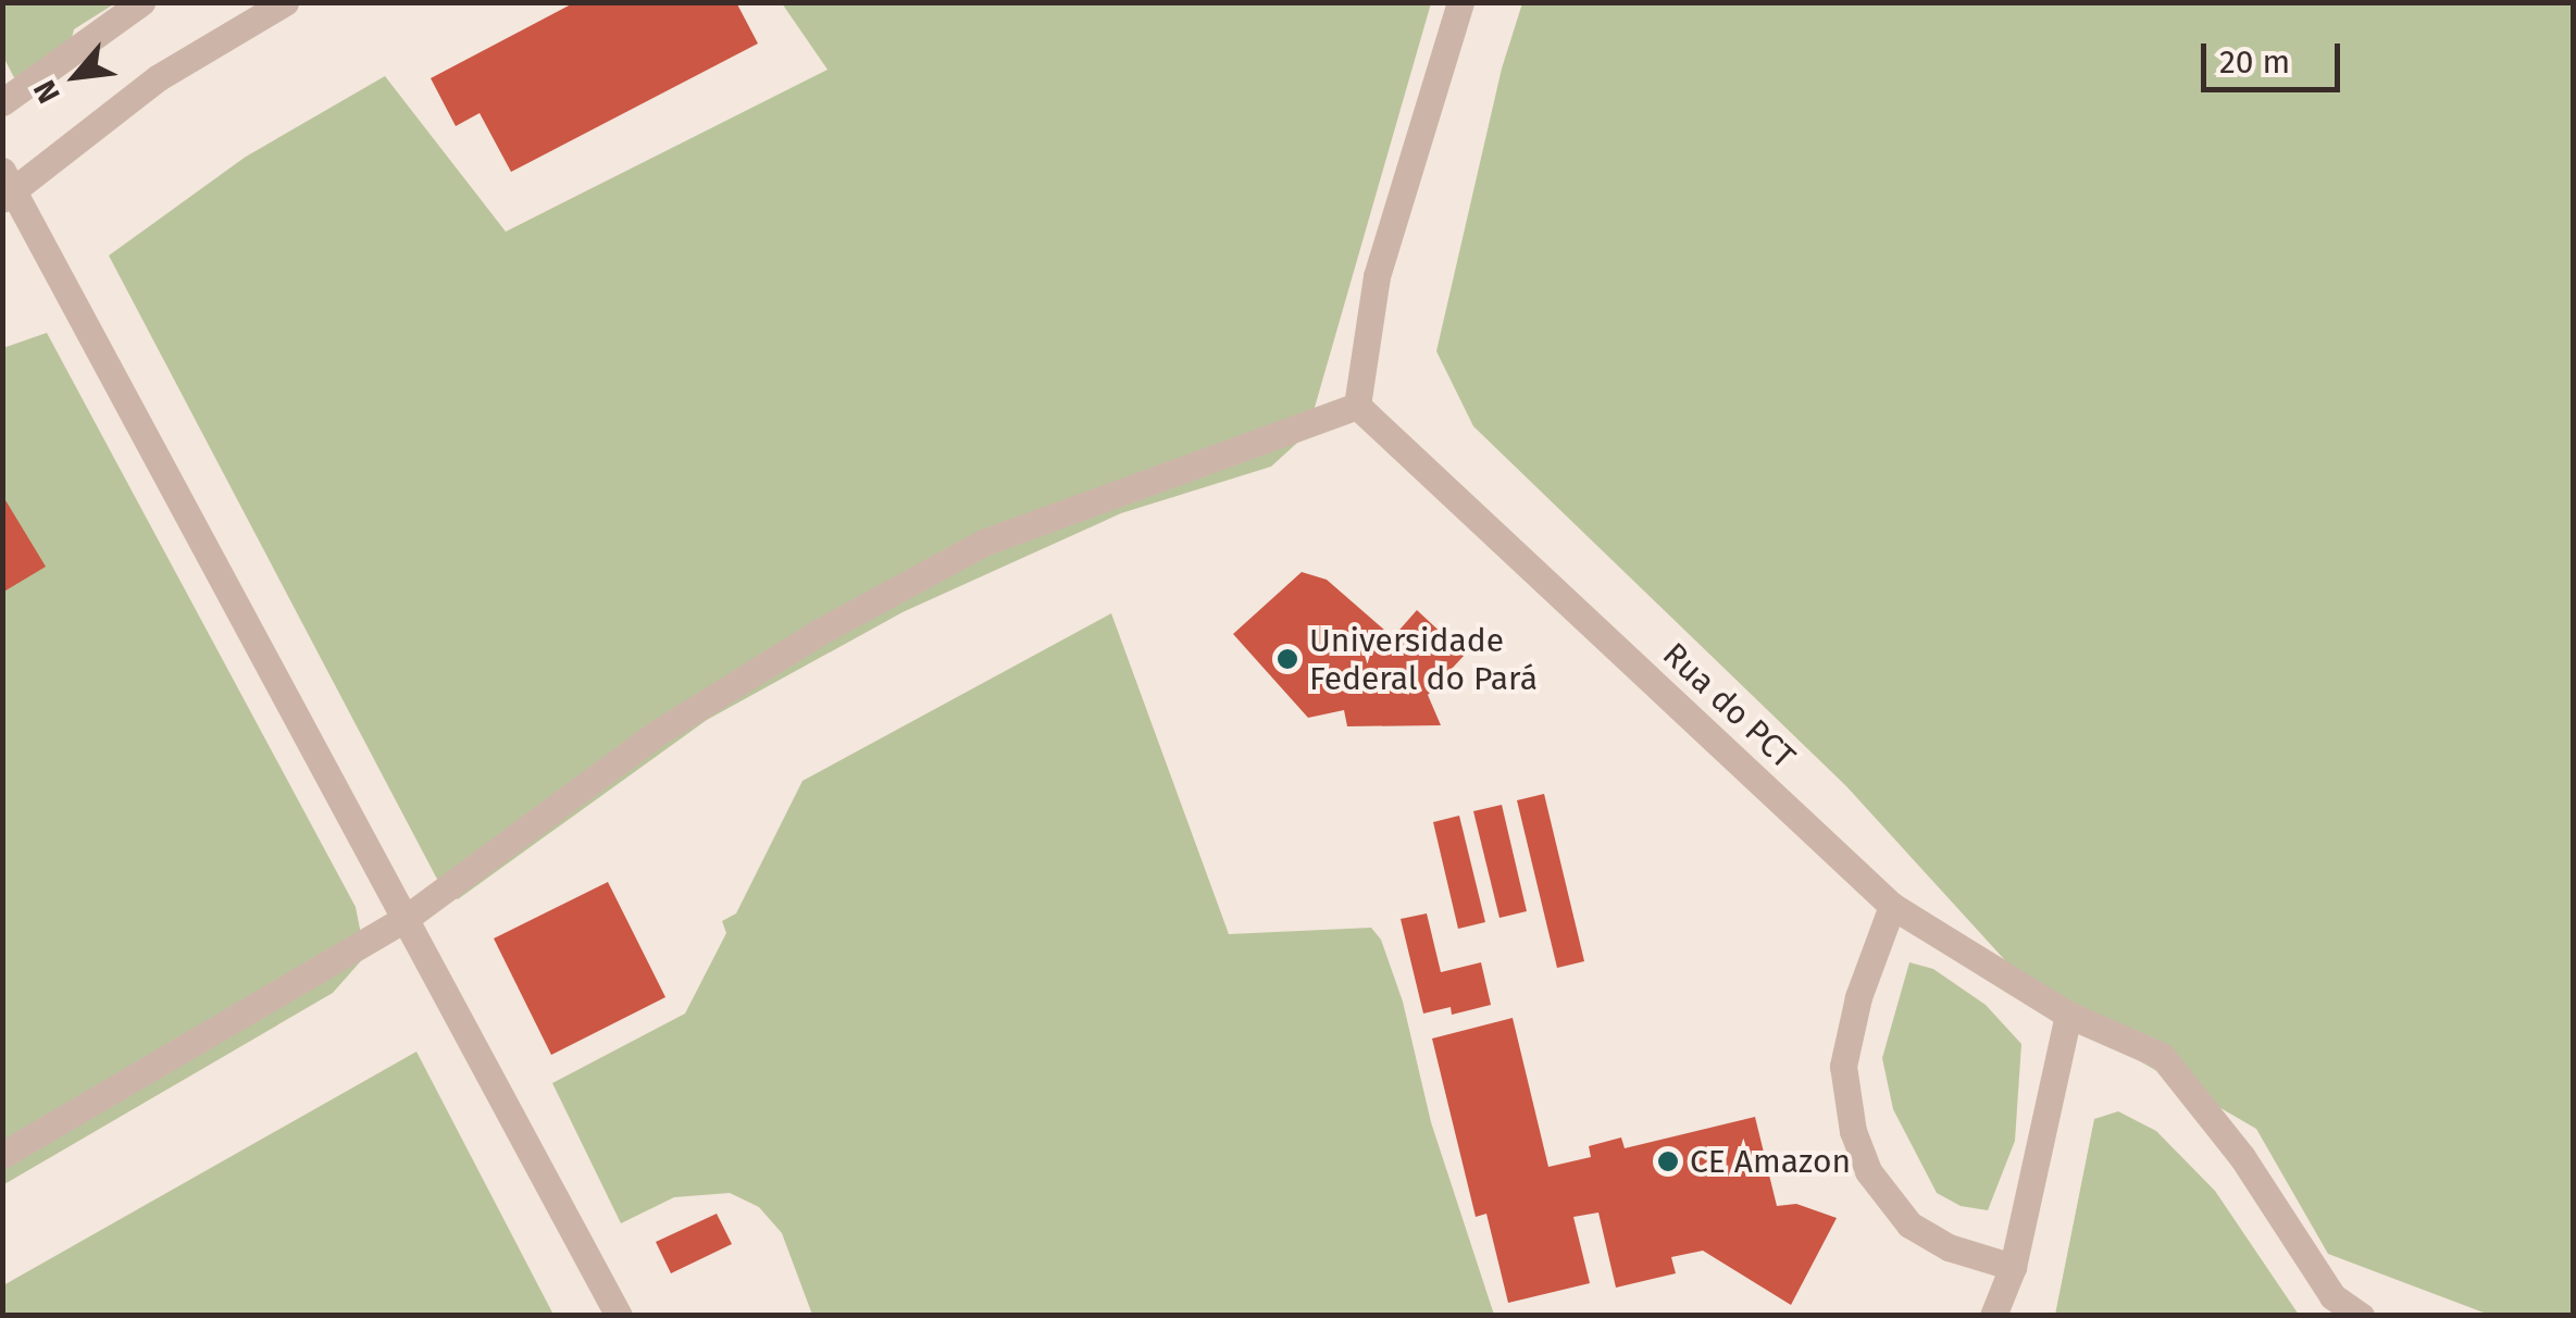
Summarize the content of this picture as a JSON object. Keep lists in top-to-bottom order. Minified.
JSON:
{"streets":{"lane":["Rua do PCT"]},"places":["Universidade Federal do Pará","CE Amazon"],"scale_bar":"20 m","north":"bottom left"}
